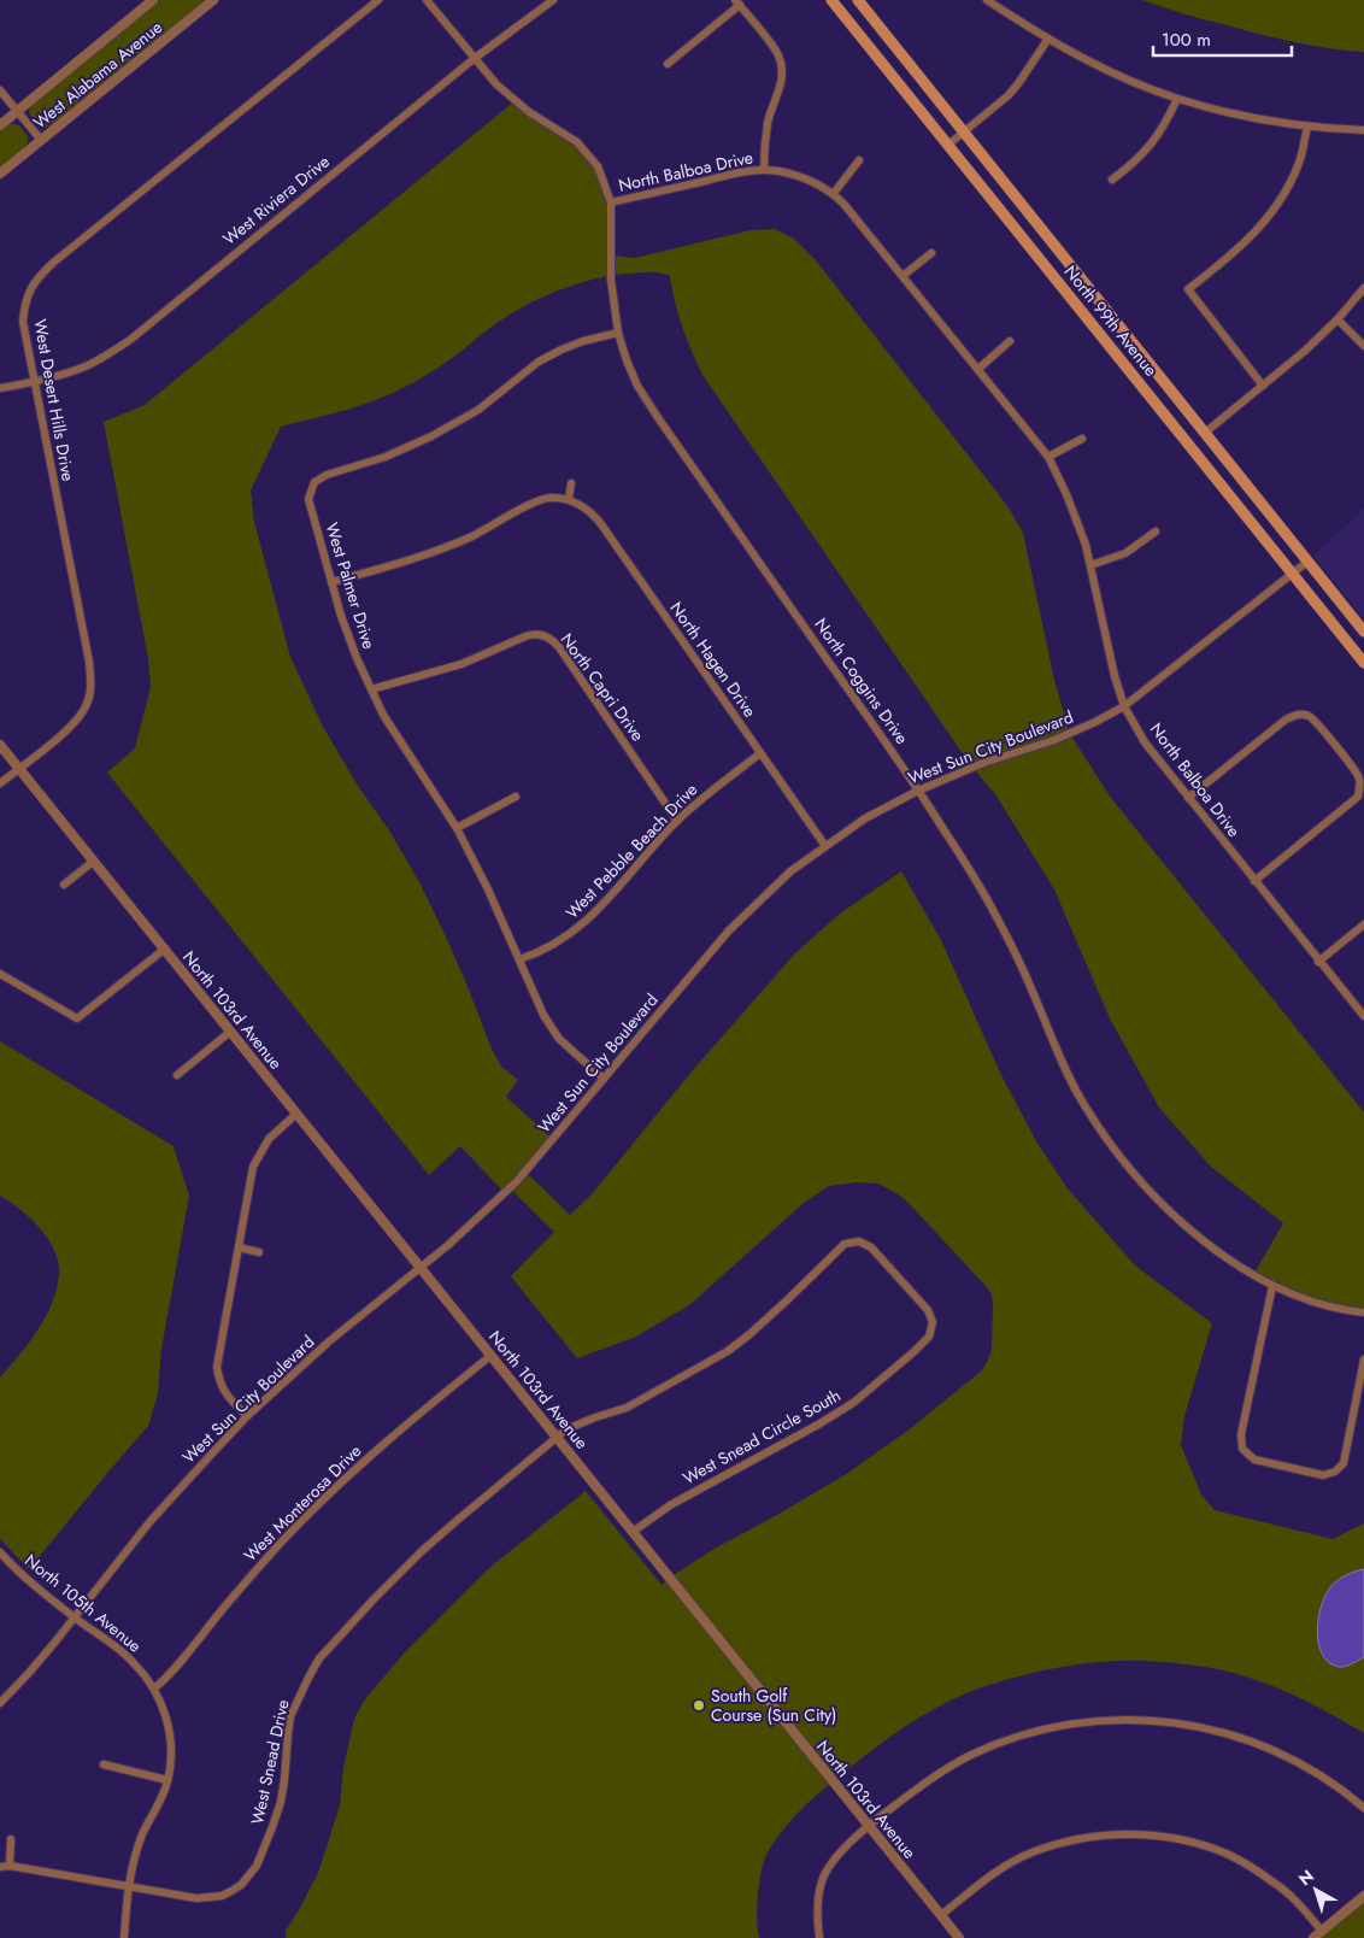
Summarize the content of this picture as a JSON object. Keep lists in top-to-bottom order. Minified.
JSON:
{"streets":{"main road":["North 99th Avenue"],"street":["West Alabama Avenue","North Balboa Drive","West Riviera Drive","West Desert Hills Drive","West Palmer Drive","North Hagen Drive","North Coggins Drive","North Capri Drive","West Sun City Boulevard","West Pebble Beach Drive","North 103rd Avenue","West Snead Circle South","West Monterosa Drive","North 105th Avenue","West Snead Drive"]},"crossings":[["North Balboa Drive","North Coggins Drive"],["North Balboa Drive","West Sun City Boulevard"],["West Riviera Drive","West Desert Hills Drive"],["West Riviera Drive","North Coggins Drive"],["North 99th Avenue","West Sun City Boulevard"],["West Desert Hills Drive","North 103rd Avenue"],["West Palmer Drive","North Coggins Drive"],["West Palmer Drive","North Capri Drive"],["West Palmer Drive","West Sun City Boulevard"],["West Palmer Drive","West Pebble Beach Drive"],["North Hagen Drive","West Sun City Boulevard"],["North Hagen Drive","West Pebble Beach Drive"],["North Coggins Drive","West Sun City Boulevard"],["North Capri Drive","West Pebble Beach Drive"],["West Sun City Boulevard","North 103rd Avenue"],["West Sun City Boulevard","North 105th Avenue"],["North 103rd Avenue","West Snead Circle South"],["North 103rd Avenue","West Monterosa Drive"],["North 103rd Avenue","West Snead Drive"],["West Snead Circle South","West Snead Drive"],["West Monterosa Drive","North 105th Avenue"],["North 105th Avenue","West Snead Drive"]],"places":["South Golf Course (Sun City)"],"scale_bar":"100 m","north":"top left"}
